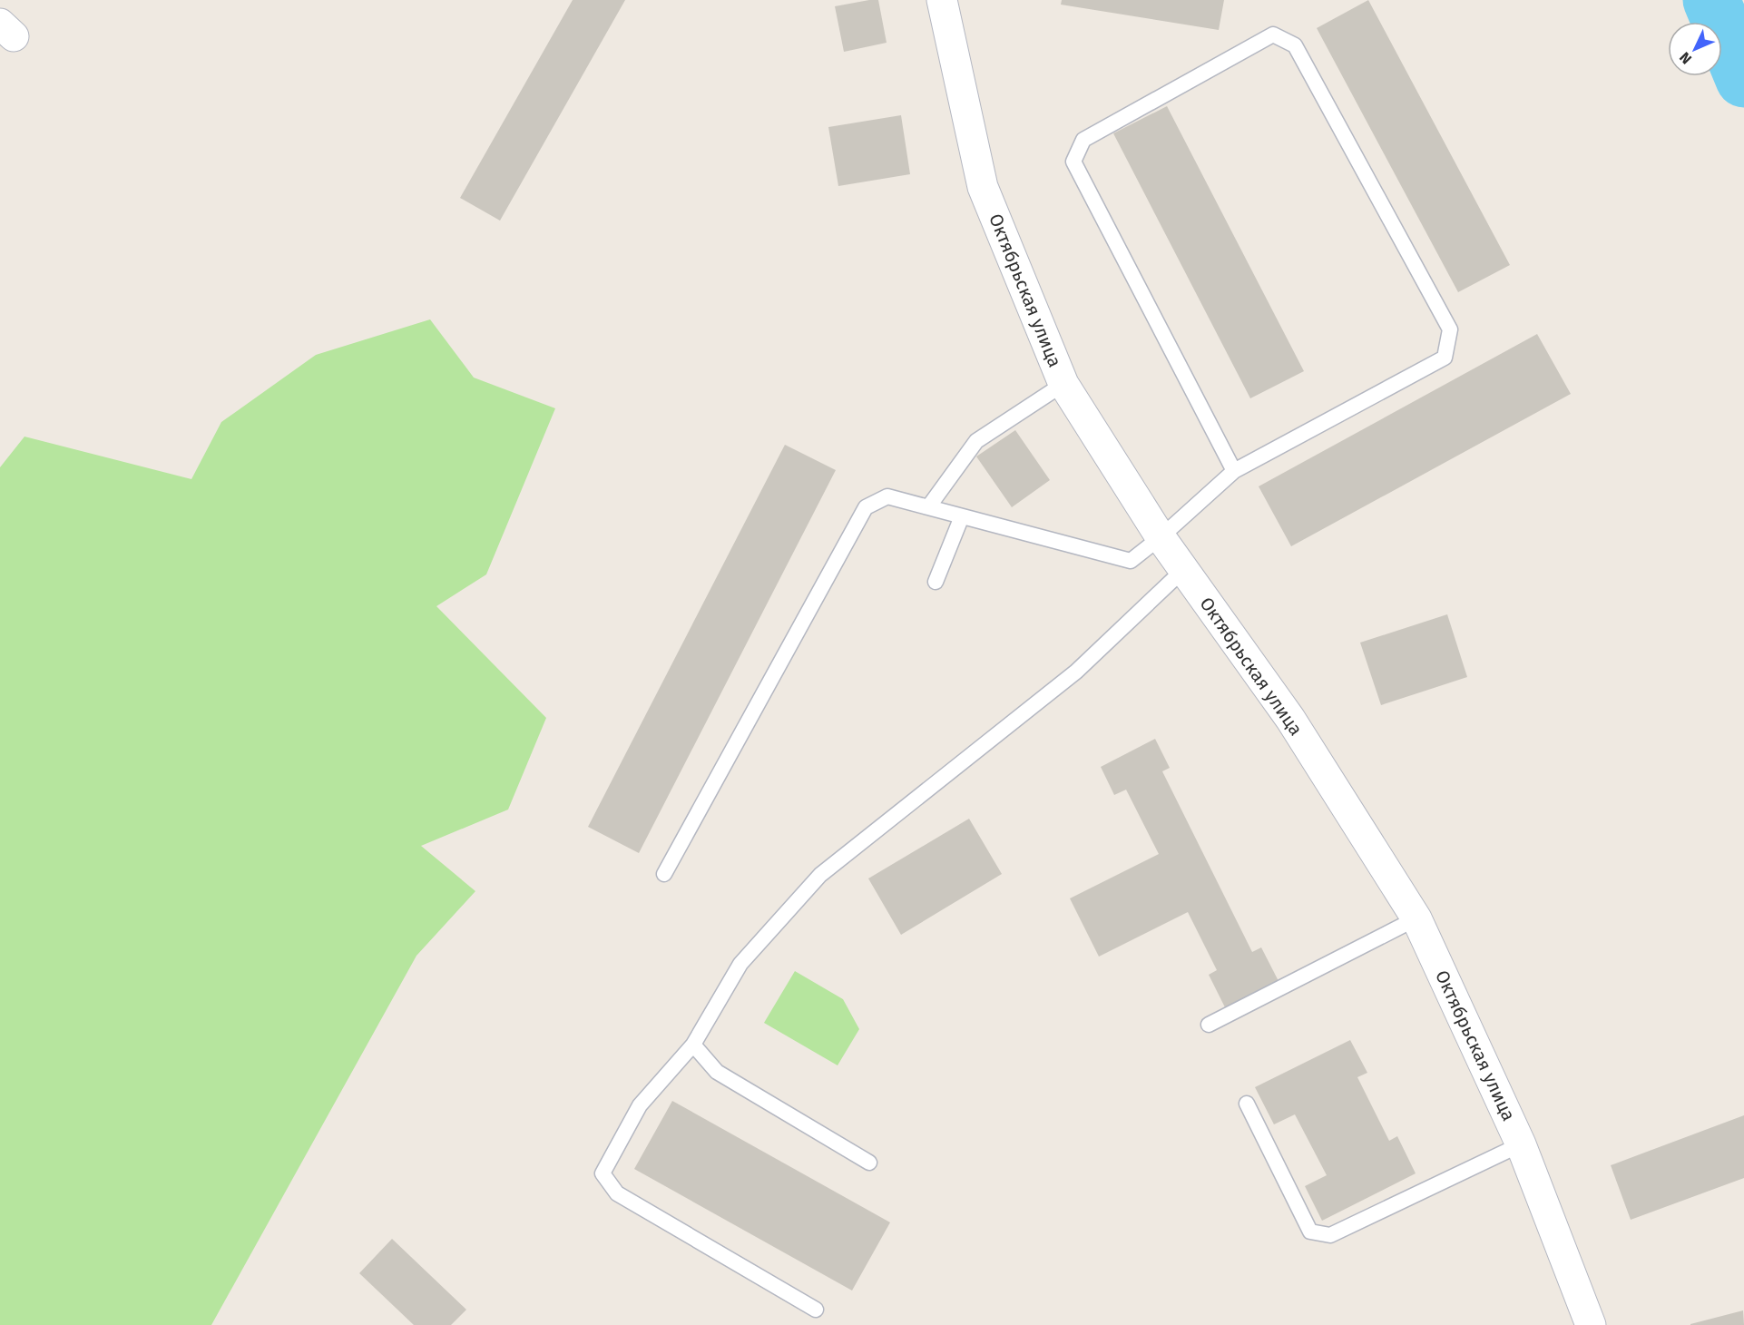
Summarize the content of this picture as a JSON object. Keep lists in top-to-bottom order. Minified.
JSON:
{"streets":{"street":["Октябрьская улица"]},"north":"bottom left"}
